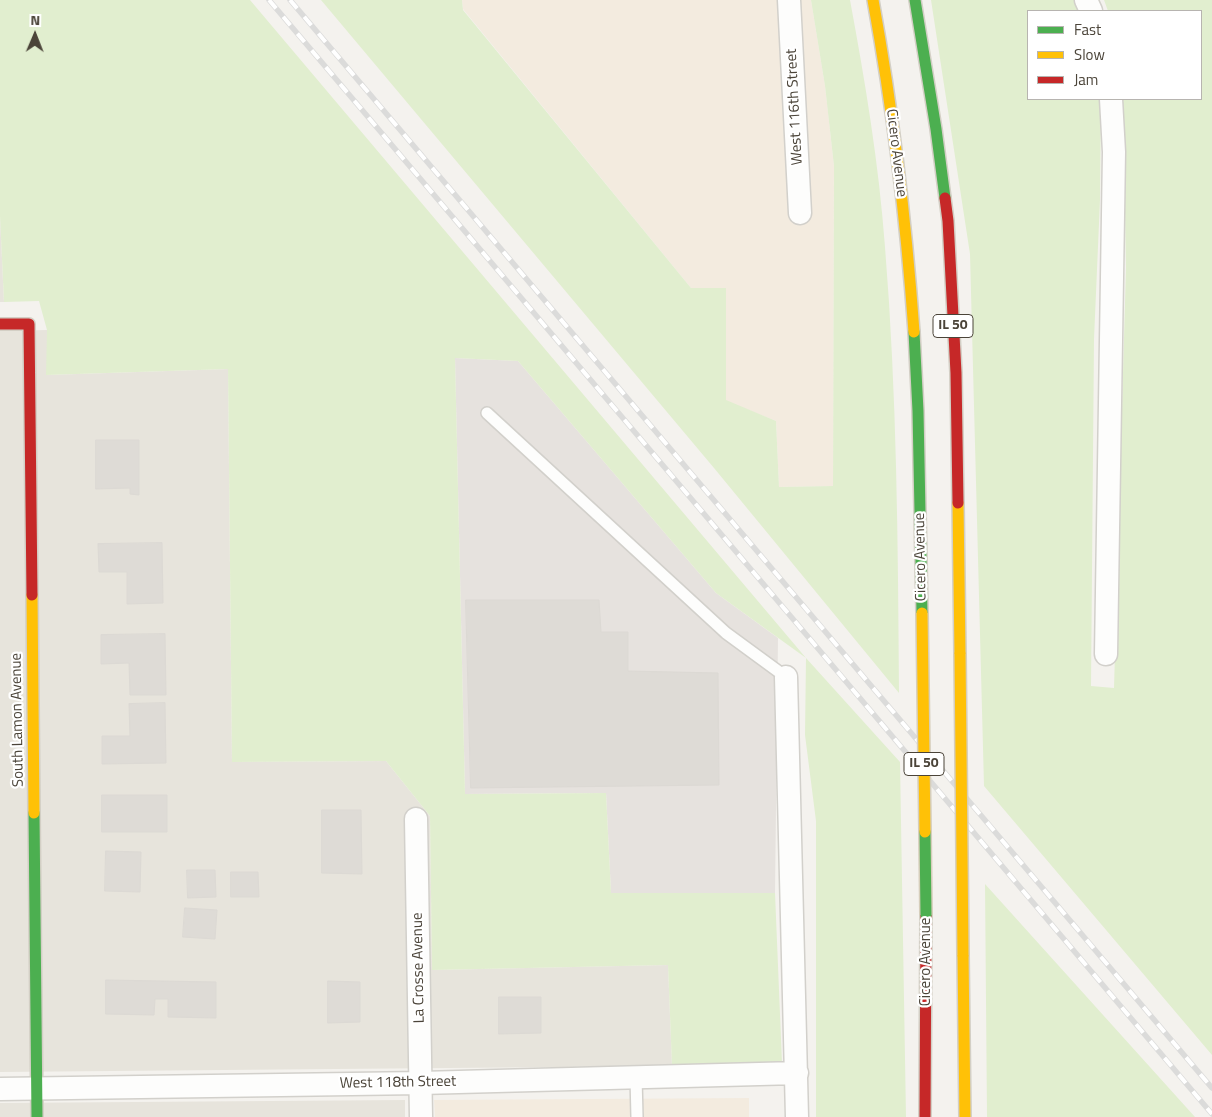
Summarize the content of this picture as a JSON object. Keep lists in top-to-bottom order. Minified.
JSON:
{"streets":{"main road":["Cicero Avenue","IL 50","South Lamon Avenue"],"street":["West 116th Street","La Crosse Avenue","West 118th Street"]},"crossings":[["South Lamon Avenue","West 118th Street"],["La Crosse Avenue","West 118th Street"]],"legend":["Fast","Slow","Jam"],"north":"top"}
